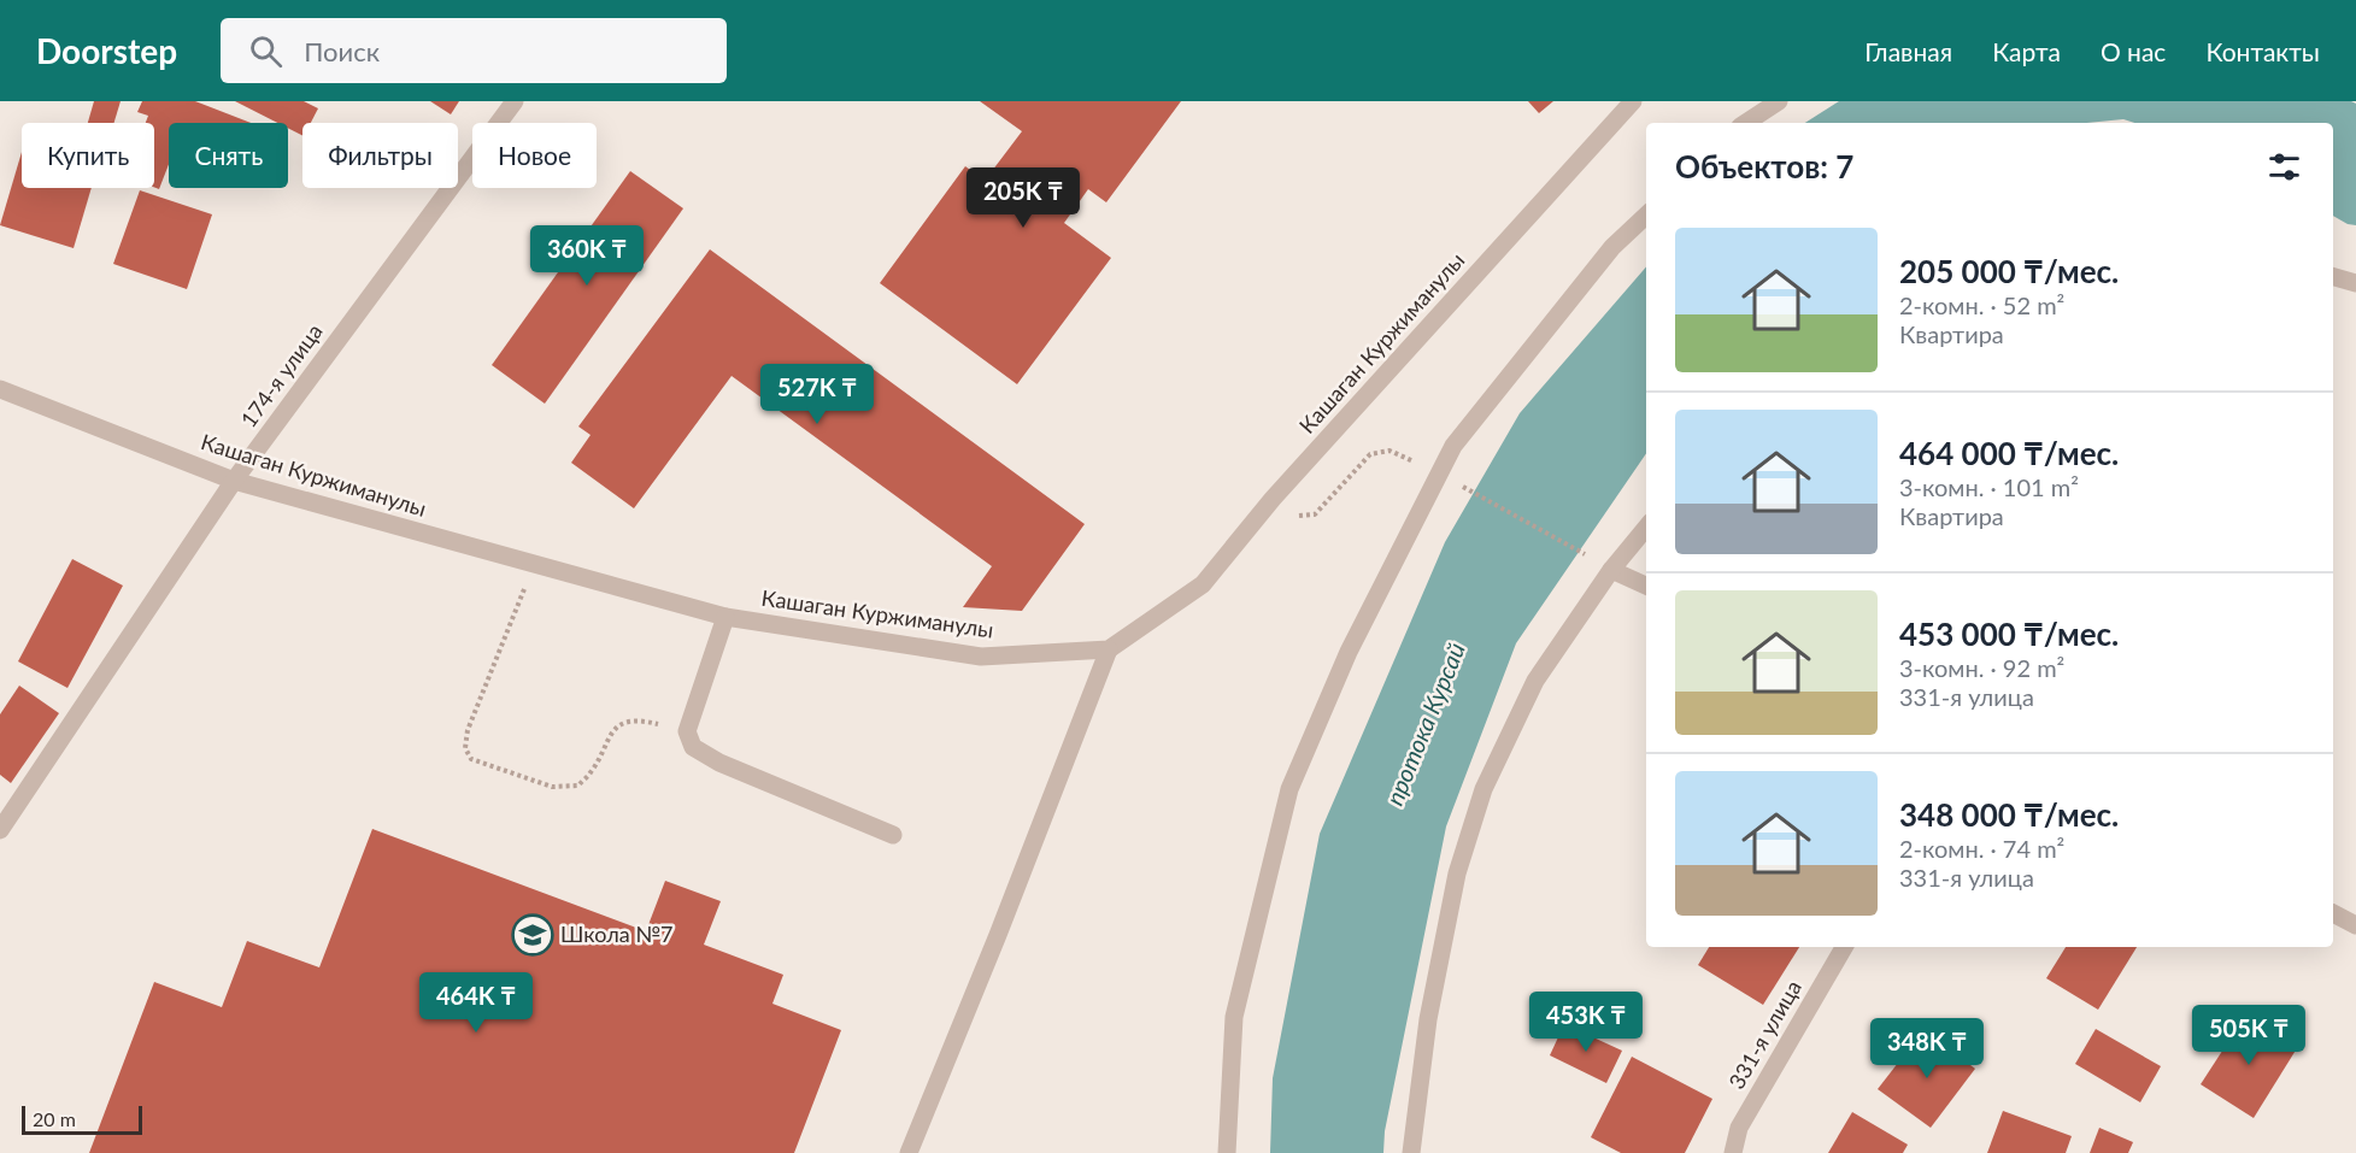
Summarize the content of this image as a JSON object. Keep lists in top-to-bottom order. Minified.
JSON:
{"streets":{"street":["Кашаган Куржиманулы","174-я улица","331-я улица"]},"crossings":[["Кашаган Куржиманулы","174-я улица"]],"water":["протока Курсай"],"places":{"school or university":["Школа №7"]},"scale_bar":"20 m","page":{"header":"Doorstep","search":"Поиск","nav":["Главная","Карта","О нас","Контакты"],"chip":["Купить","Снять","Фильтры","Новое"],"heading":"Объектов: 7","price":["205K ₸","360K ₸","527K ₸","464K ₸","453K ₸","505K ₸","348K ₸"],"list":[{"name":"205 000 ₸/мес.","note":"2-комн. · 52 m² · Квартира"},{"name":"464 000 ₸/мес.","note":"3-комн. · 101 m² · Квартира"},{"name":"453 000 ₸/мес.","note":"3-комн. · 92 m² · 331-я улица"},{"name":"348 000 ₸/мес.","note":"2-комн. · 74 m² · 331-я улица"}],"scale":"20 m"}}
